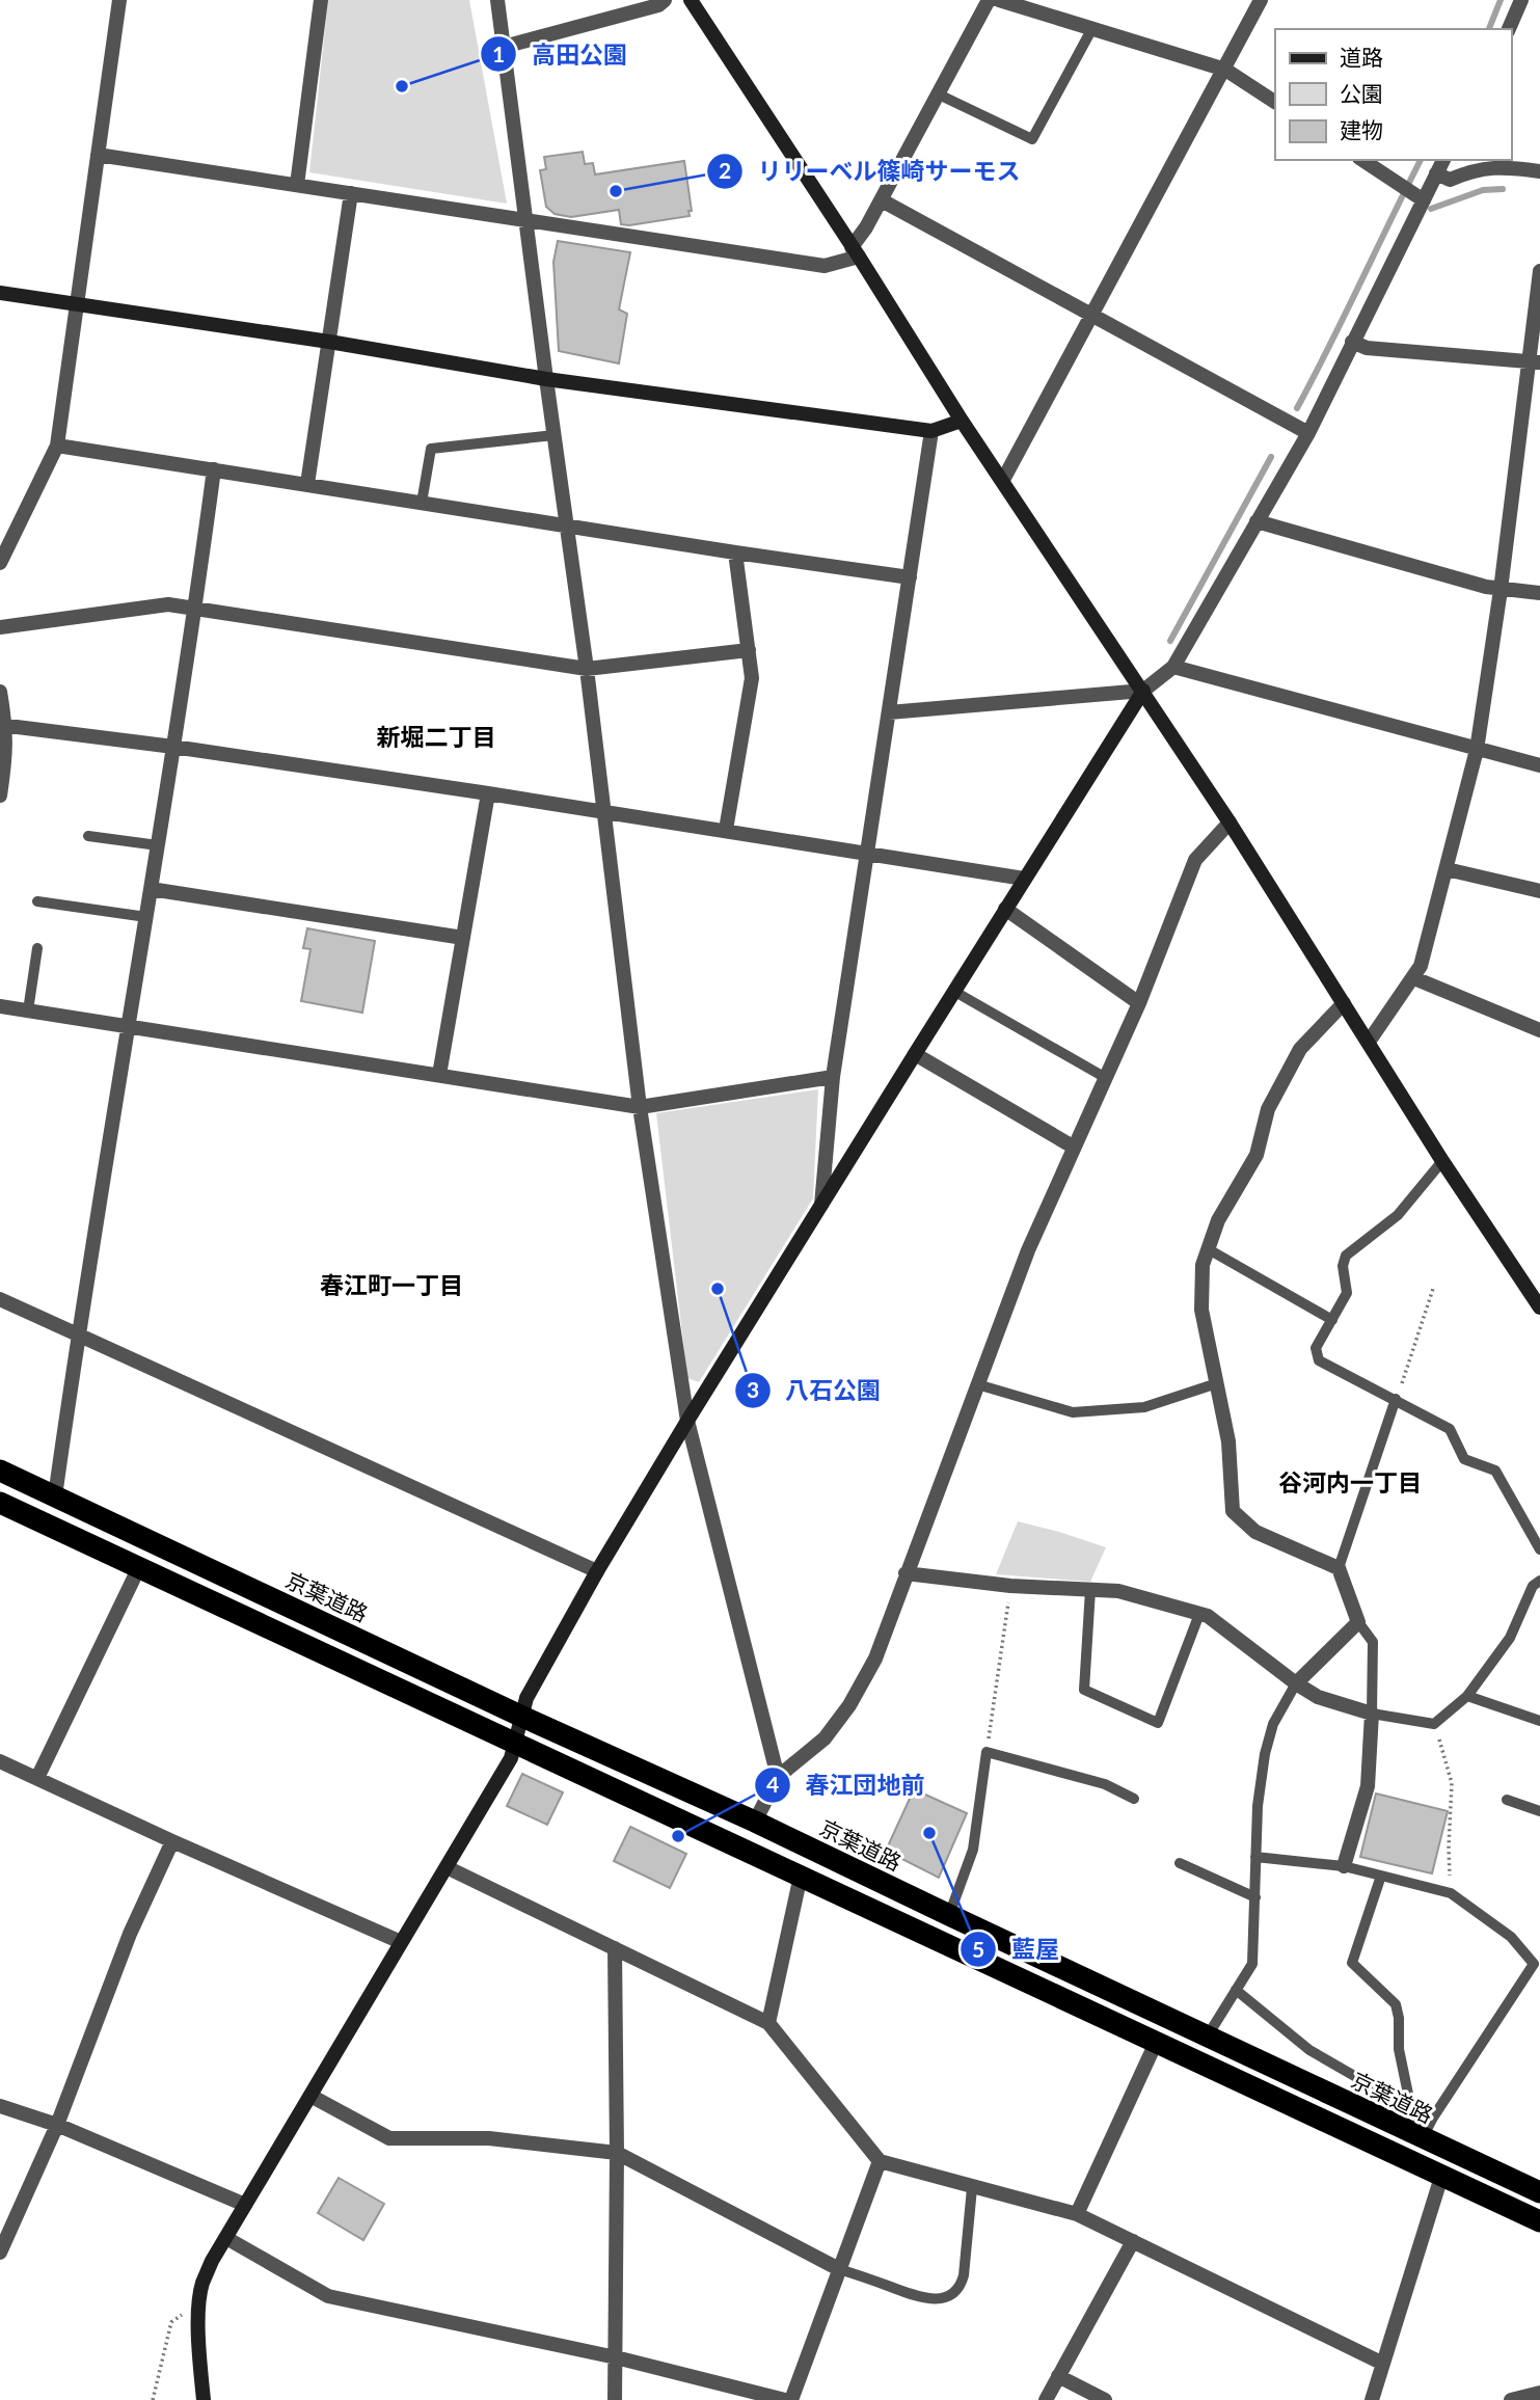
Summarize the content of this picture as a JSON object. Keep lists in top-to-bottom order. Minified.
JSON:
{"streets":{"highway":["京葉道路"]},"districts":["新堀二丁目","春江町一丁目","谷河内一丁目"],"places":["高田公園","リリーベル篠崎サーモス","八石公園","藍屋","春江団地前"],"legend":["道路","公園","建物"]}
